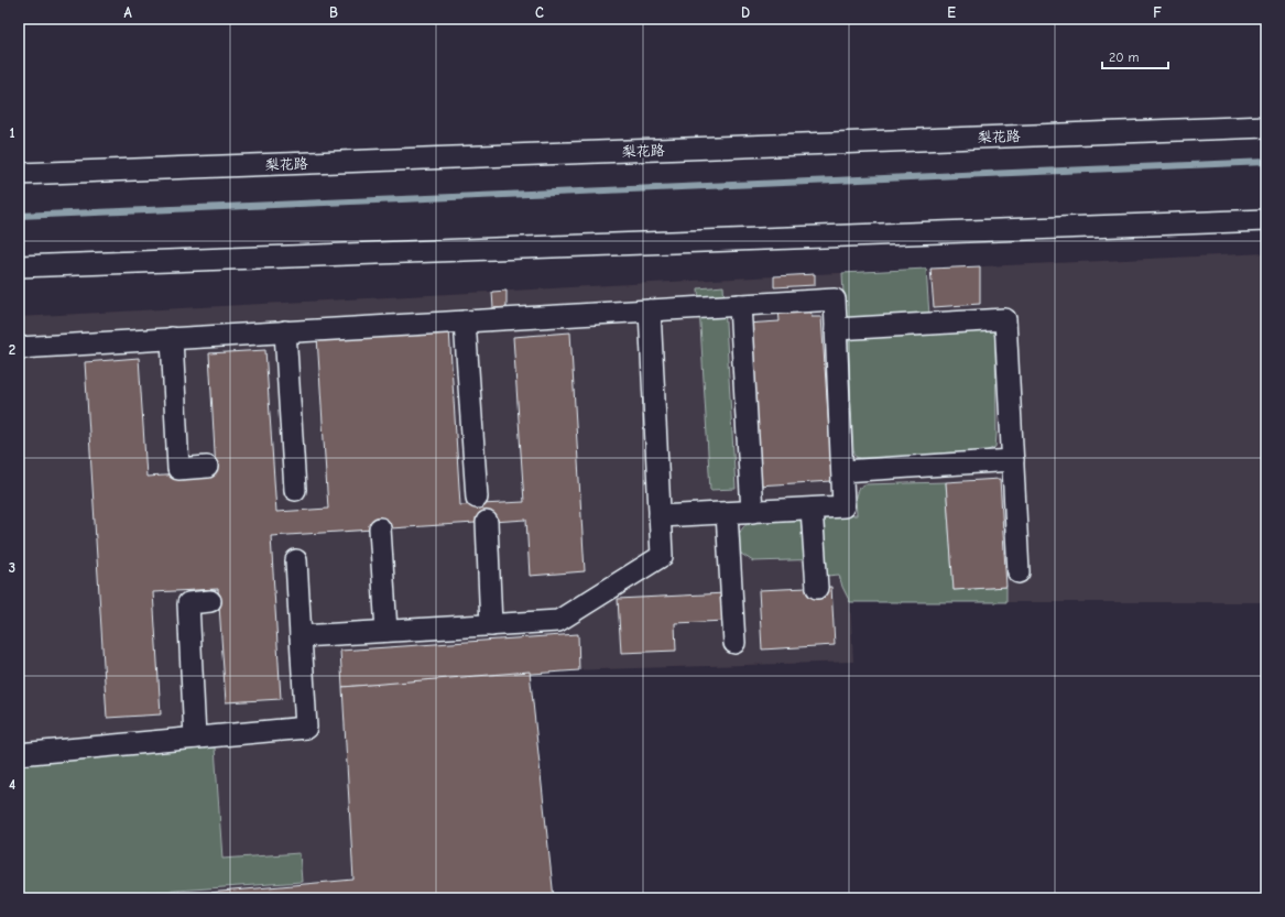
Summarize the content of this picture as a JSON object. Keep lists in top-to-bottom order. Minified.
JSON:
{"streets":{"street":["梨花路"]},"scale_bar":"20 m","grid":{"columns":["A","B","C","D","E","F"],"rows":["1","2","3","4"]}}
